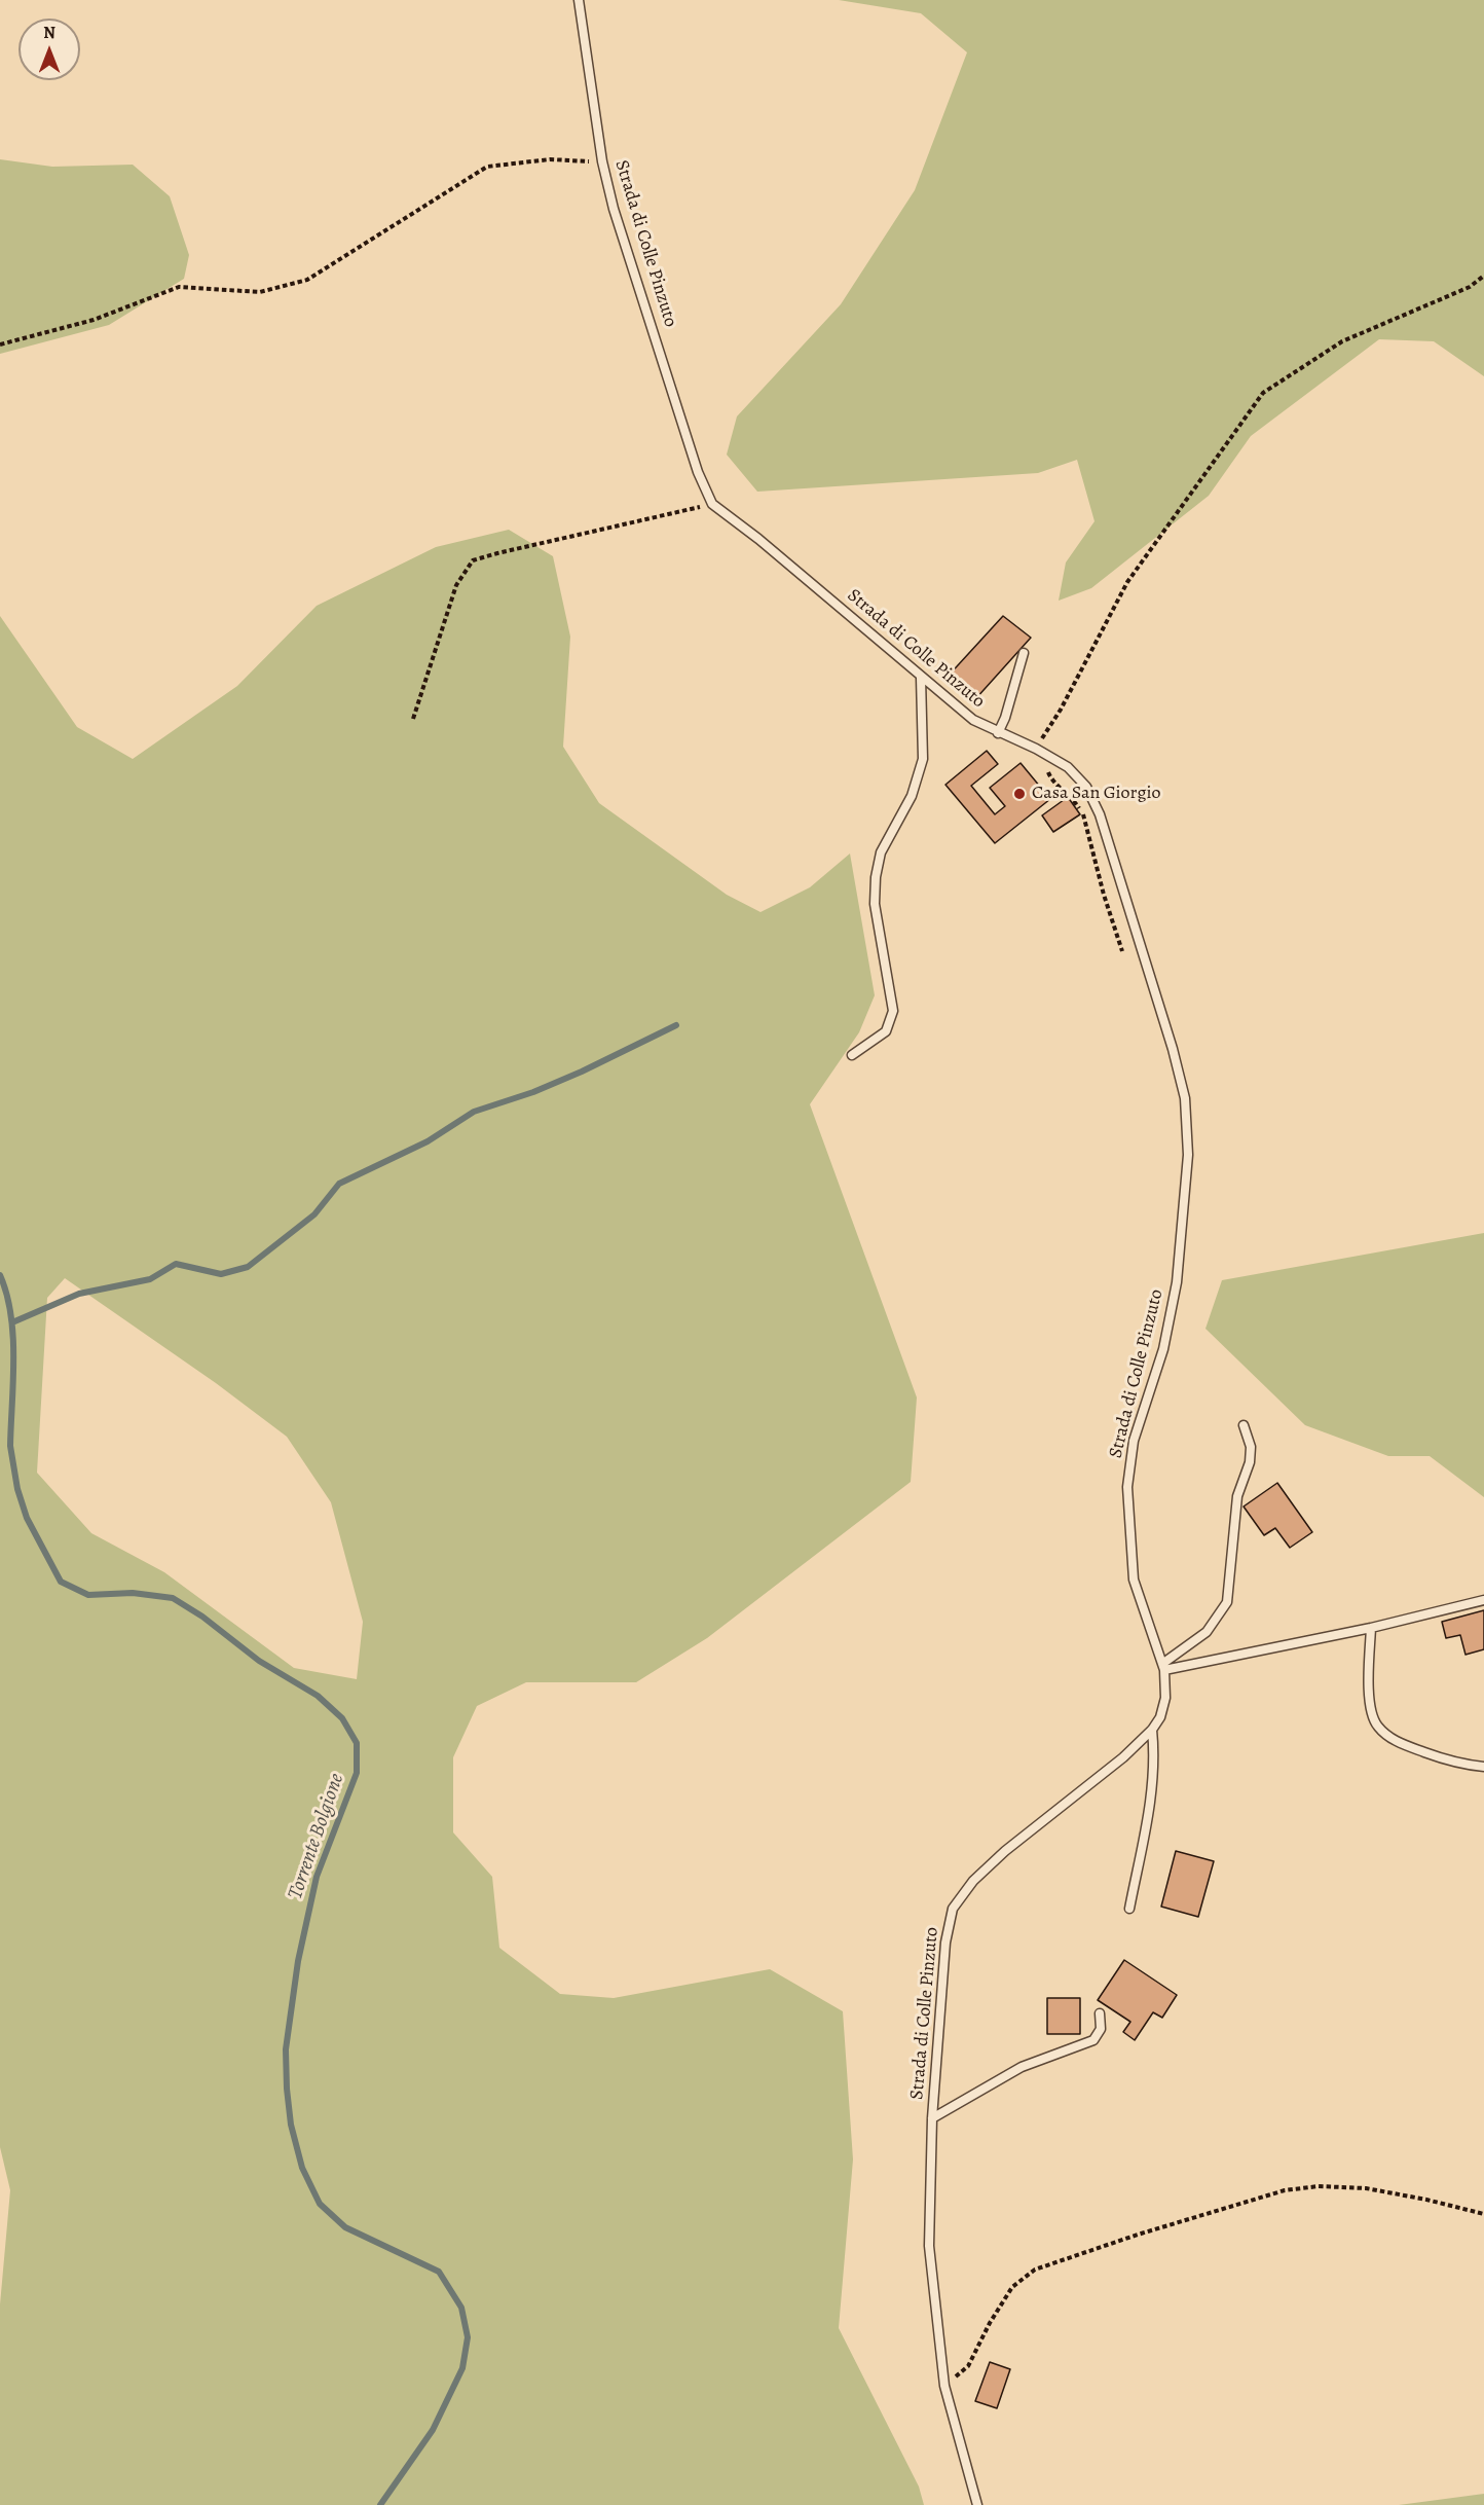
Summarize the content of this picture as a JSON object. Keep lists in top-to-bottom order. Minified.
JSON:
{"streets":{"lane":["Strada di Colle Pinzuto"]},"water":["Torrente Bolgione"],"places":["Casa San Giorgio"],"north":"top"}
